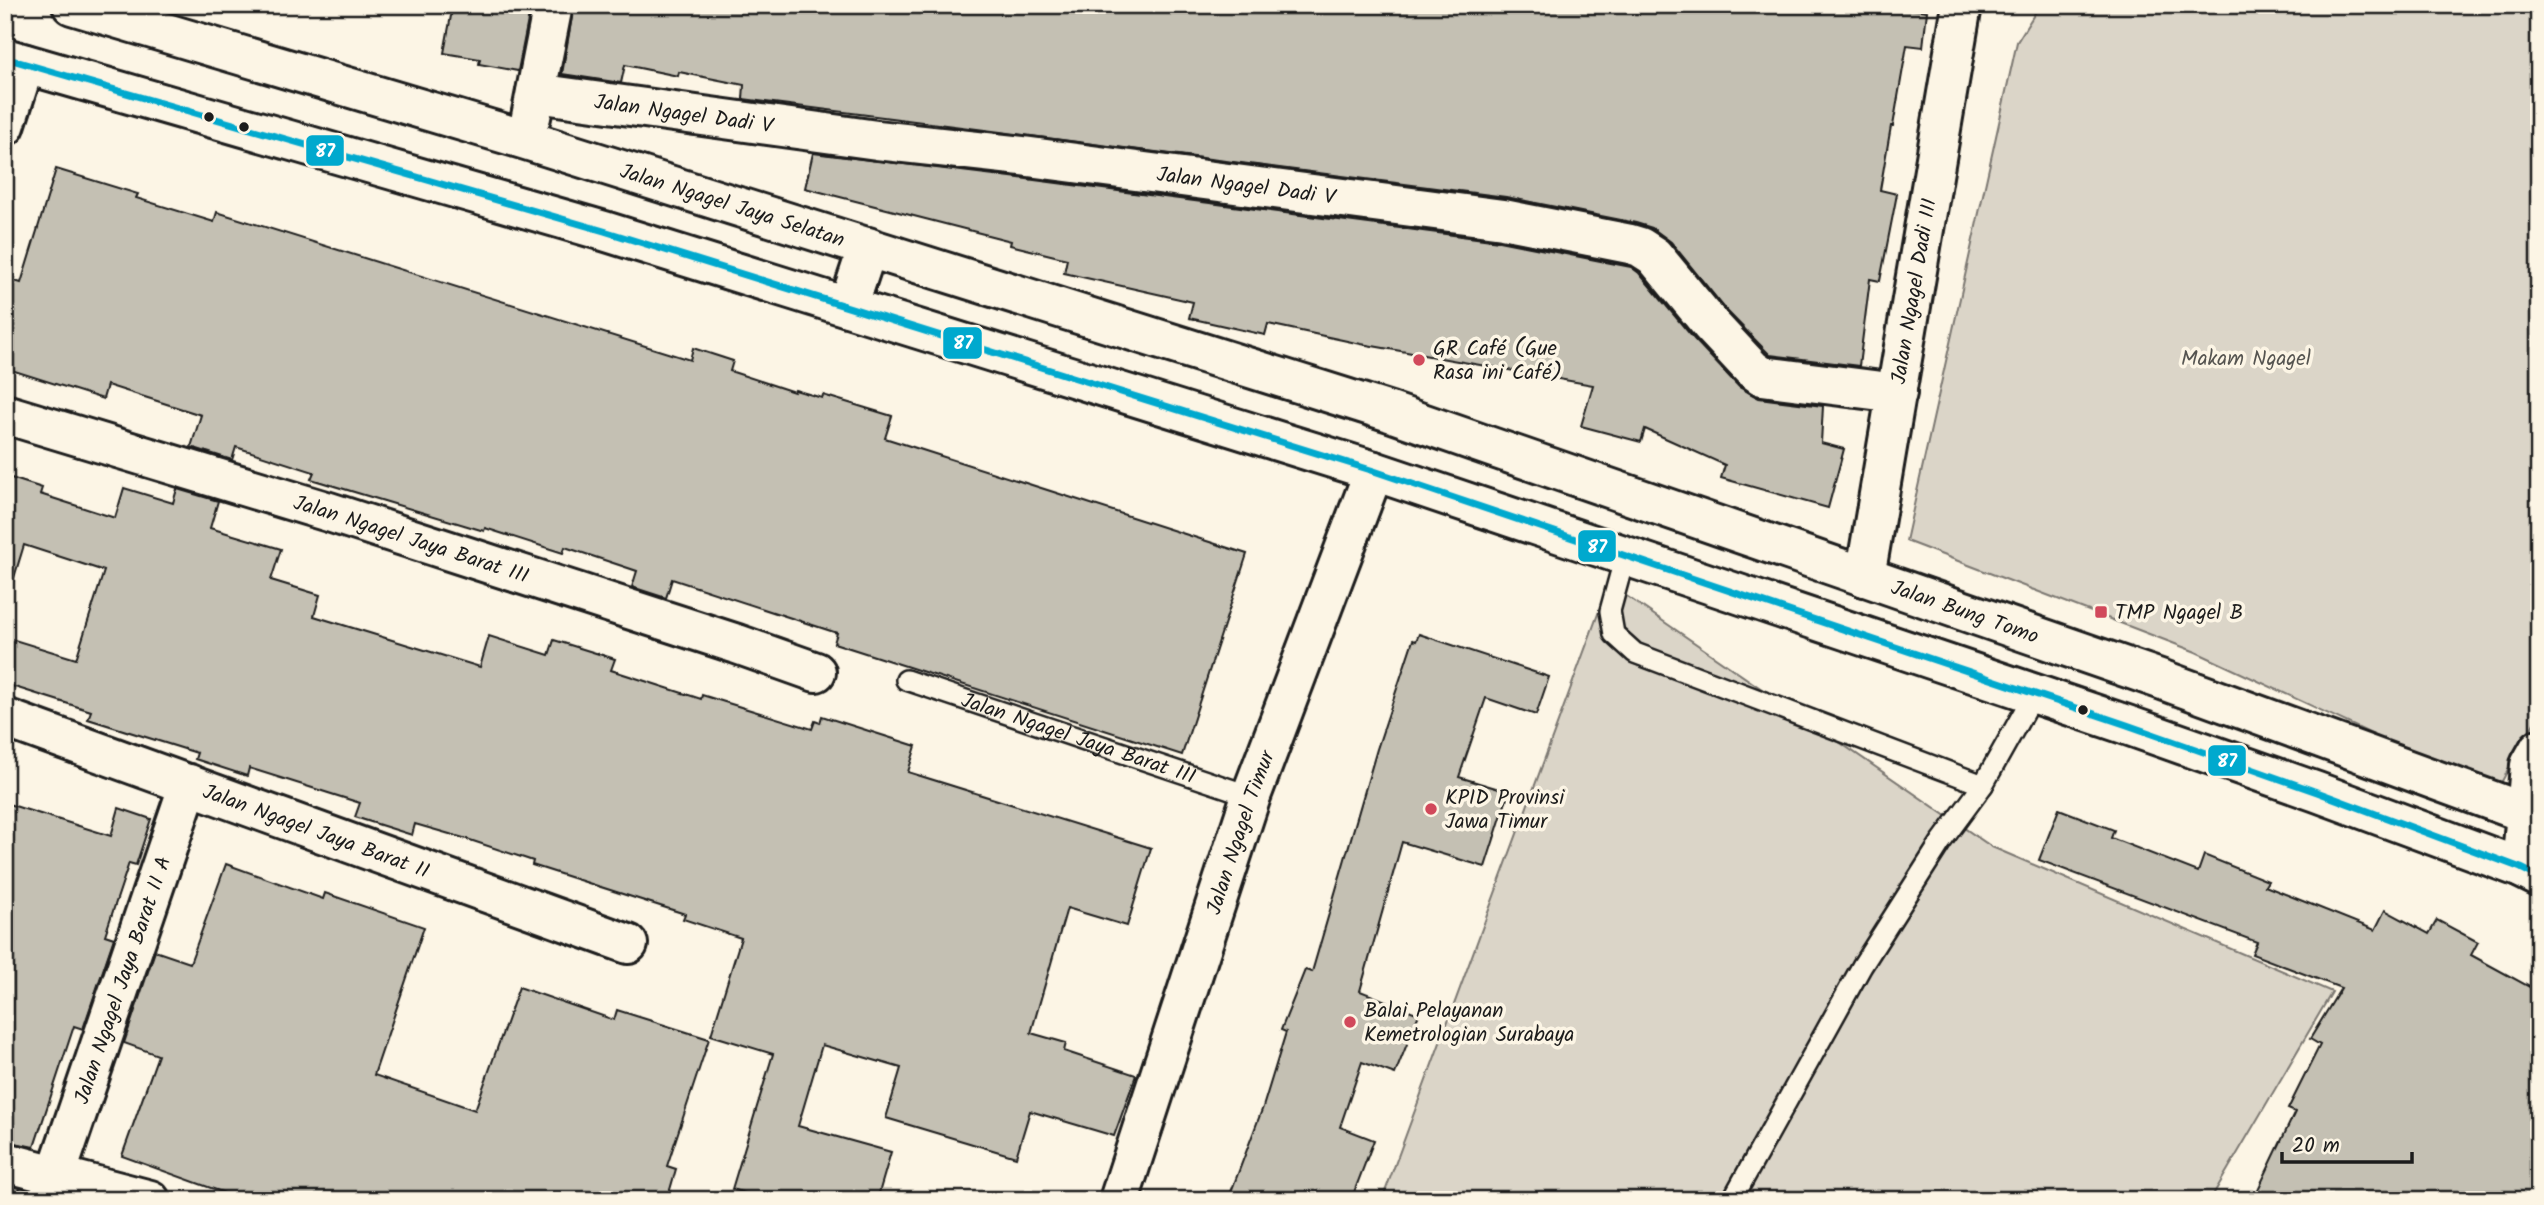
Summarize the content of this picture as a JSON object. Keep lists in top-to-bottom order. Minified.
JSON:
{"streets":{"main road":["Jalan Ngagel Dadi V","Jalan Ngagel Jaya Selatan","Jalan Ngagel Dadi III","Jalan Ngagel Jaya Barat III","Jalan Bung Tomo","Jalan Ngagel Jaya Barat II","Jalan Ngagel Timur","Jalan Ngagel Jaya Barat II A"]},"crossings":[["Jalan Ngagel Dadi V","Jalan Ngagel Dadi III"],["Jalan Ngagel Jaya Selatan","Jalan Bung Tomo"],["Jalan Ngagel Dadi III","Jalan Bung Tomo"],["Jalan Ngagel Jaya Barat III","Jalan Ngagel Timur"],["Jalan Ngagel Jaya Barat II","Jalan Ngagel Jaya Barat II A"]],"parks":["Makam Ngagel"],"places":{"other":["GR Café (Gue Rasa ini Café)","KPID Provinsi Jawa Timur","Balai Pelayanan Kemetrologian Surabaya"],"transit":["TMP Ngagel B"]},"lines":["transit line 87"],"scale_bar":"20 m"}
